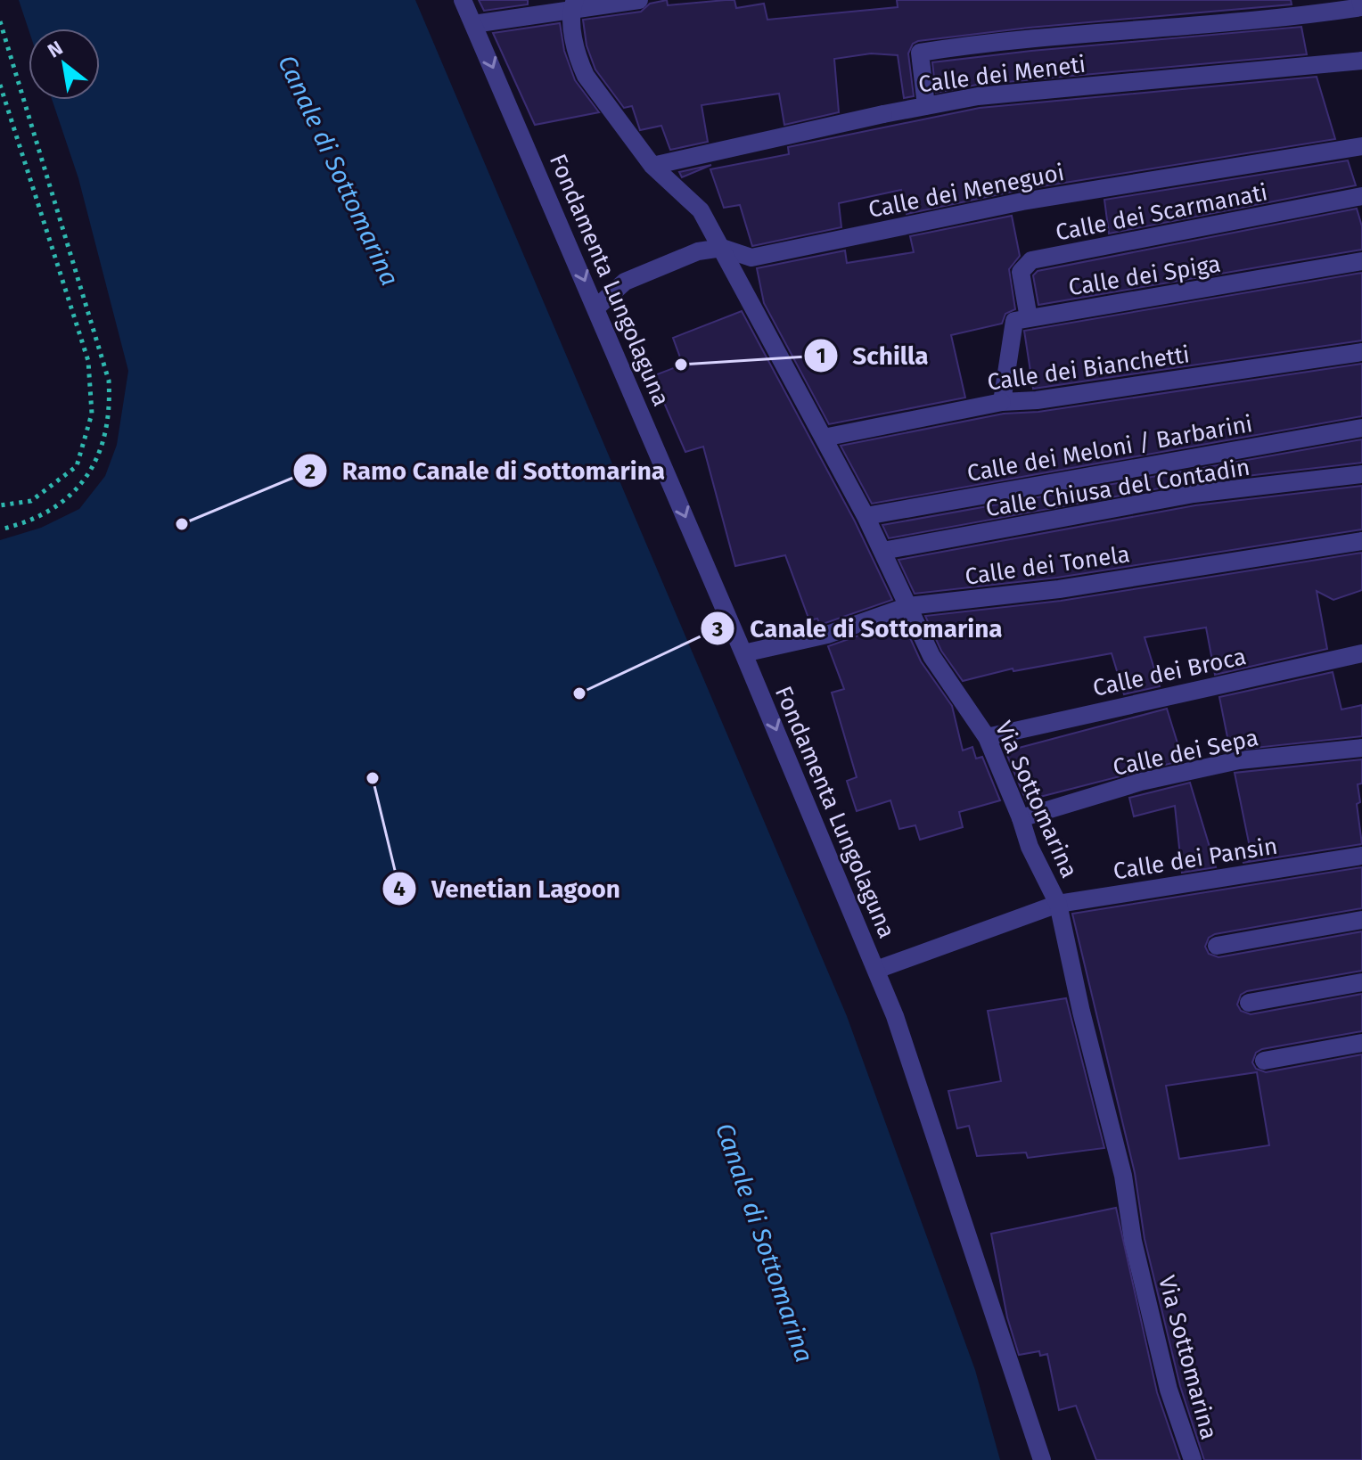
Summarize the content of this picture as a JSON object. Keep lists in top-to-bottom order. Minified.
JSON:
{"streets":{"street":["Calle dei Meneti","Calle dei Meneguoi","Calle dei Scarmanati","Calle dei Spiga","Fondamenta Lungolaguna","Calle dei Bianchetti","Calle dei Meloni / Barbarini","Calle Chiusa del Contadin","Calle dei Tonela","Calle dei Broca","Calle dei Sepa","Via Sottomarina","Calle dei Pansin"]},"crossings":[["Calle dei Meneti","Via Sottomarina"],["Calle dei Meneguoi","Fondamenta Lungolaguna"],["Calle dei Meneguoi","Via Sottomarina"],["Calle dei Scarmanati","Calle dei Spiga"],["Fondamenta Lungolaguna","Calle dei Tonela"],["Fondamenta Lungolaguna","Calle dei Pansin"],["Calle dei Bianchetti","Via Sottomarina"],["Calle dei Meloni / Barbarini","Via Sottomarina"],["Calle Chiusa del Contadin","Via Sottomarina"],["Calle dei Tonela","Via Sottomarina"],["Calle dei Broca","Via Sottomarina"],["Calle dei Sepa","Via Sottomarina"],["Via Sottomarina","Calle dei Pansin"]],"one_way":["Fondamenta Lungolaguna"],"water":["Canale di Sottomarina"],"places":["Schilla","Ramo Canale di Sottomarina","Canale di Sottomarina","Venetian Lagoon"],"north":"top left"}
